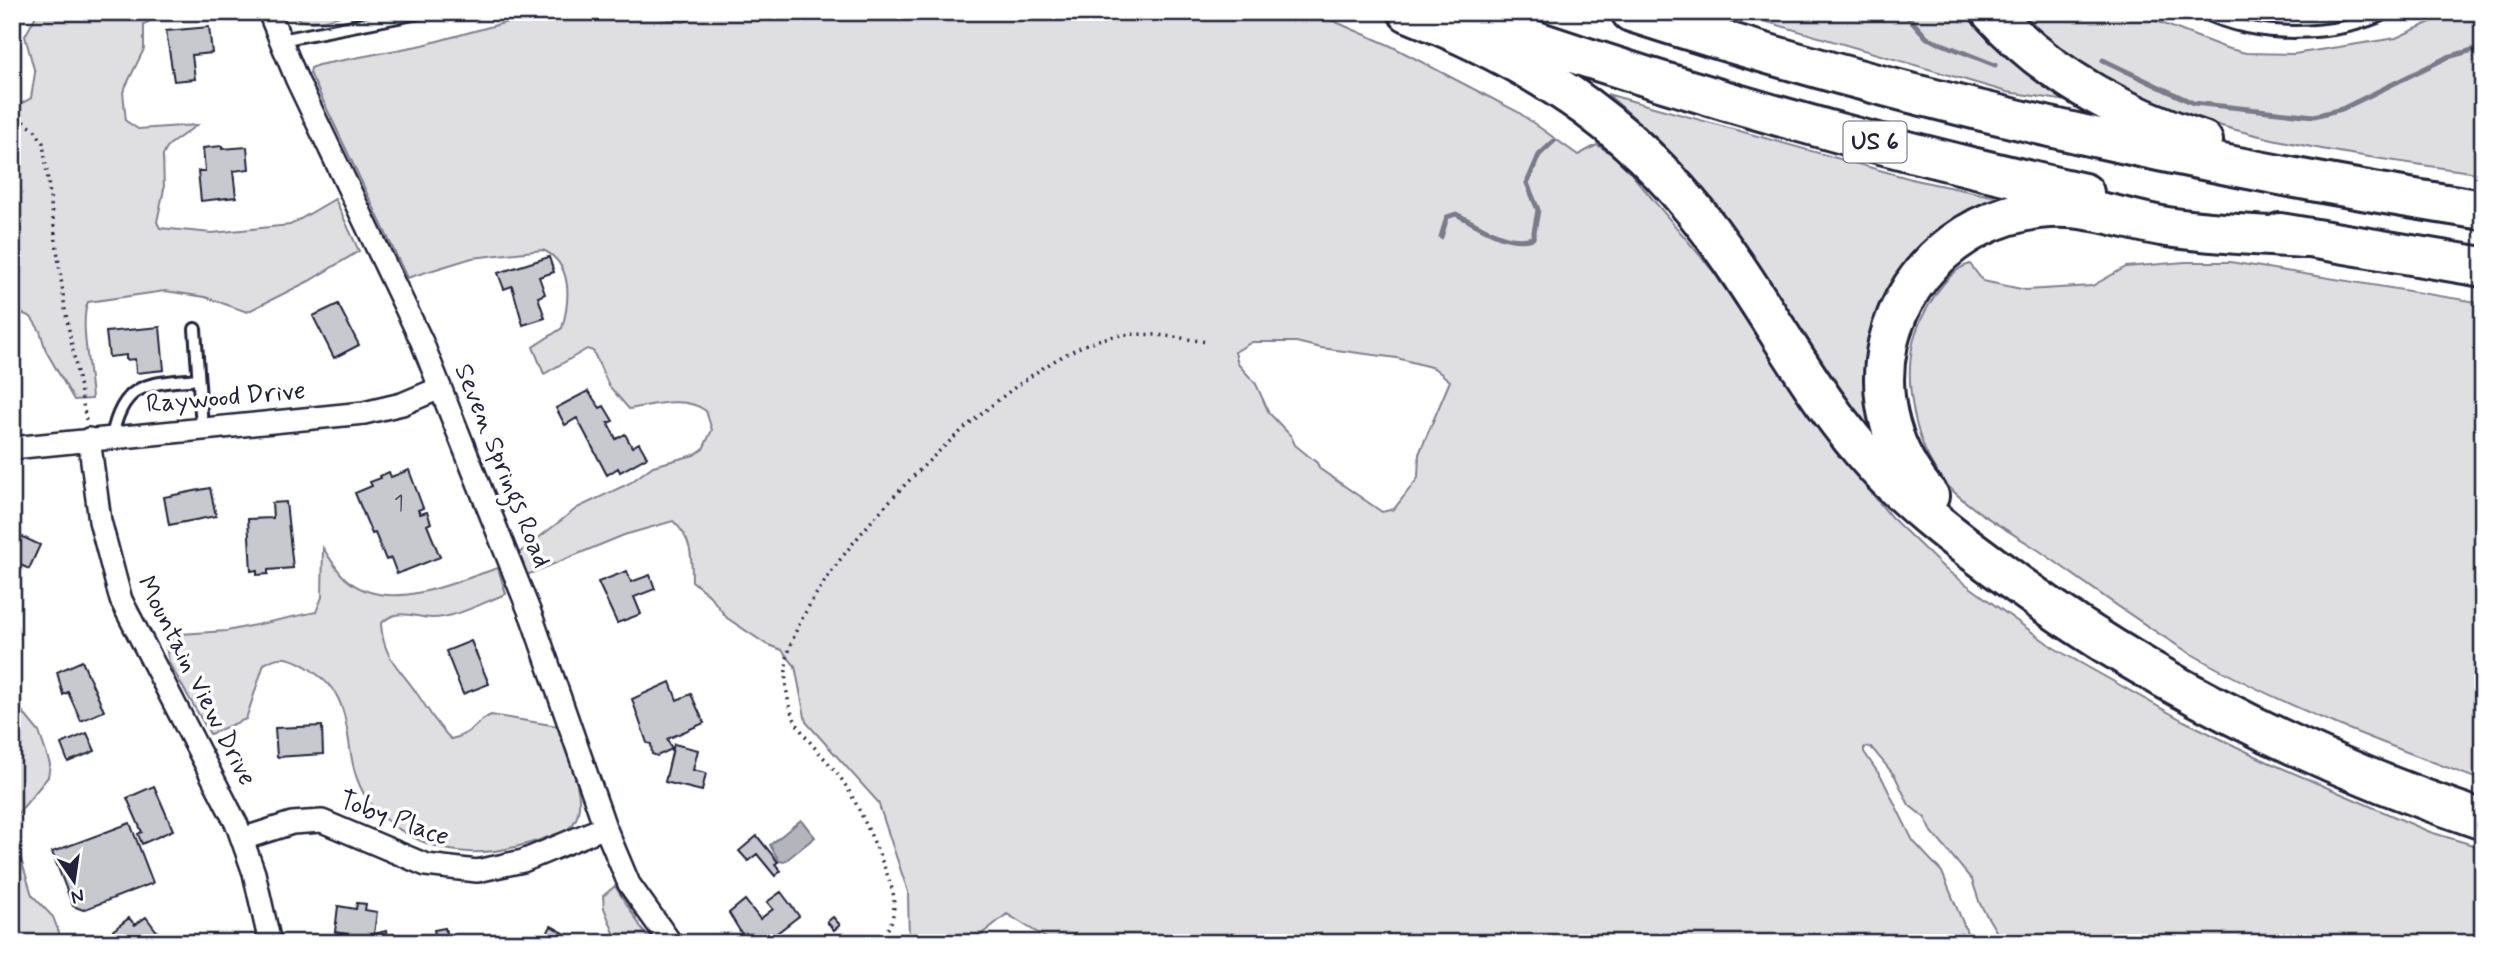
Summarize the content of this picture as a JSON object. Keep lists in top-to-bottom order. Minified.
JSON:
{"streets":{"highway":["US 6"],"street":["Raywood Drive","Seven Springs Road","Mountain View Drive","Toby Place"]},"crossings":[["Raywood Drive","Seven Springs Road"],["Raywood Drive","Mountain View Drive"],["Seven Springs Road","Toby Place"],["Mountain View Drive","Toby Place"]],"house_numbers":["1"],"north":"bottom"}
